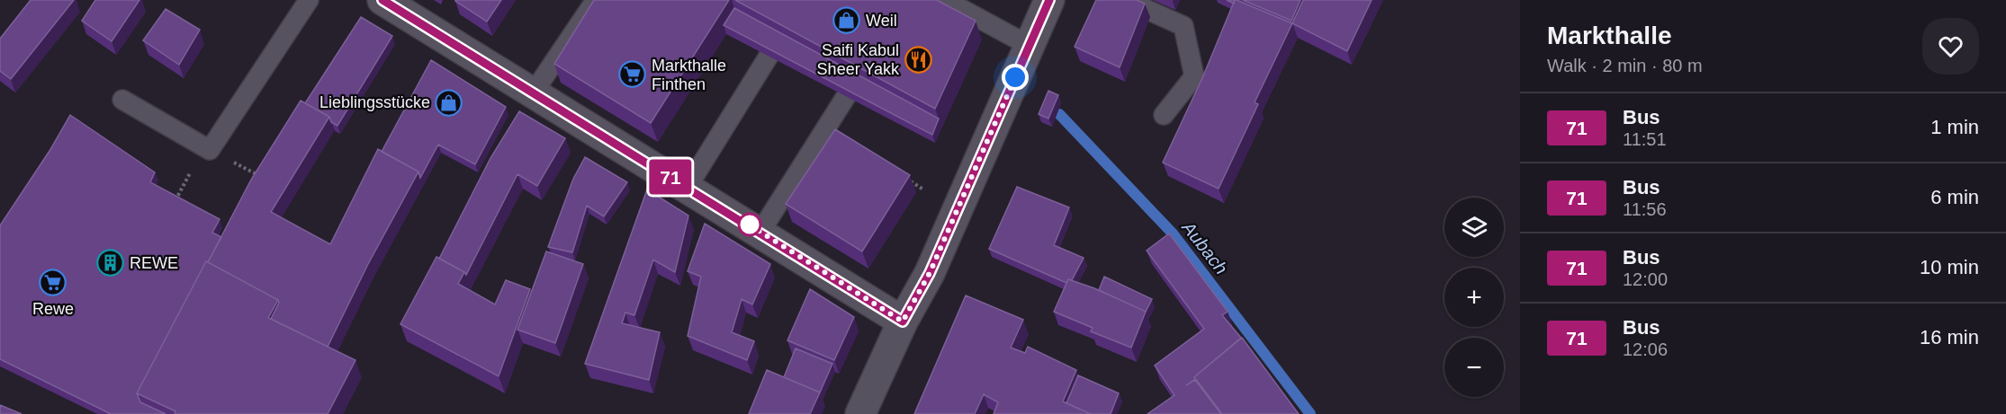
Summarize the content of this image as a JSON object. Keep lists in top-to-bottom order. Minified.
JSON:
{"water":["Aubach"],"places":{"shop":["Weil","Lieblingsstücke"],"restaurant":["Saifi Kabul Sheer Yakk"],"supermarket":["Markthalle Finthen","Rewe"],"building":["REWE"]},"lines":["bus line 71"],"page":{"on_map":"71","heading":["Markthalle","Walk · 2 min · 80 m"],"list":[{"mark":"71","name":"Bus","note":"11:51","value":"1 min"},{"mark":"71","name":"Bus","note":"11:56","value":"6 min"},{"mark":"71","name":"Bus","note":"12:00","value":"10 min"},{"mark":"71","name":"Bus","note":"12:06","value":"16 min"}],"map_buttons":["+","−"]}}
